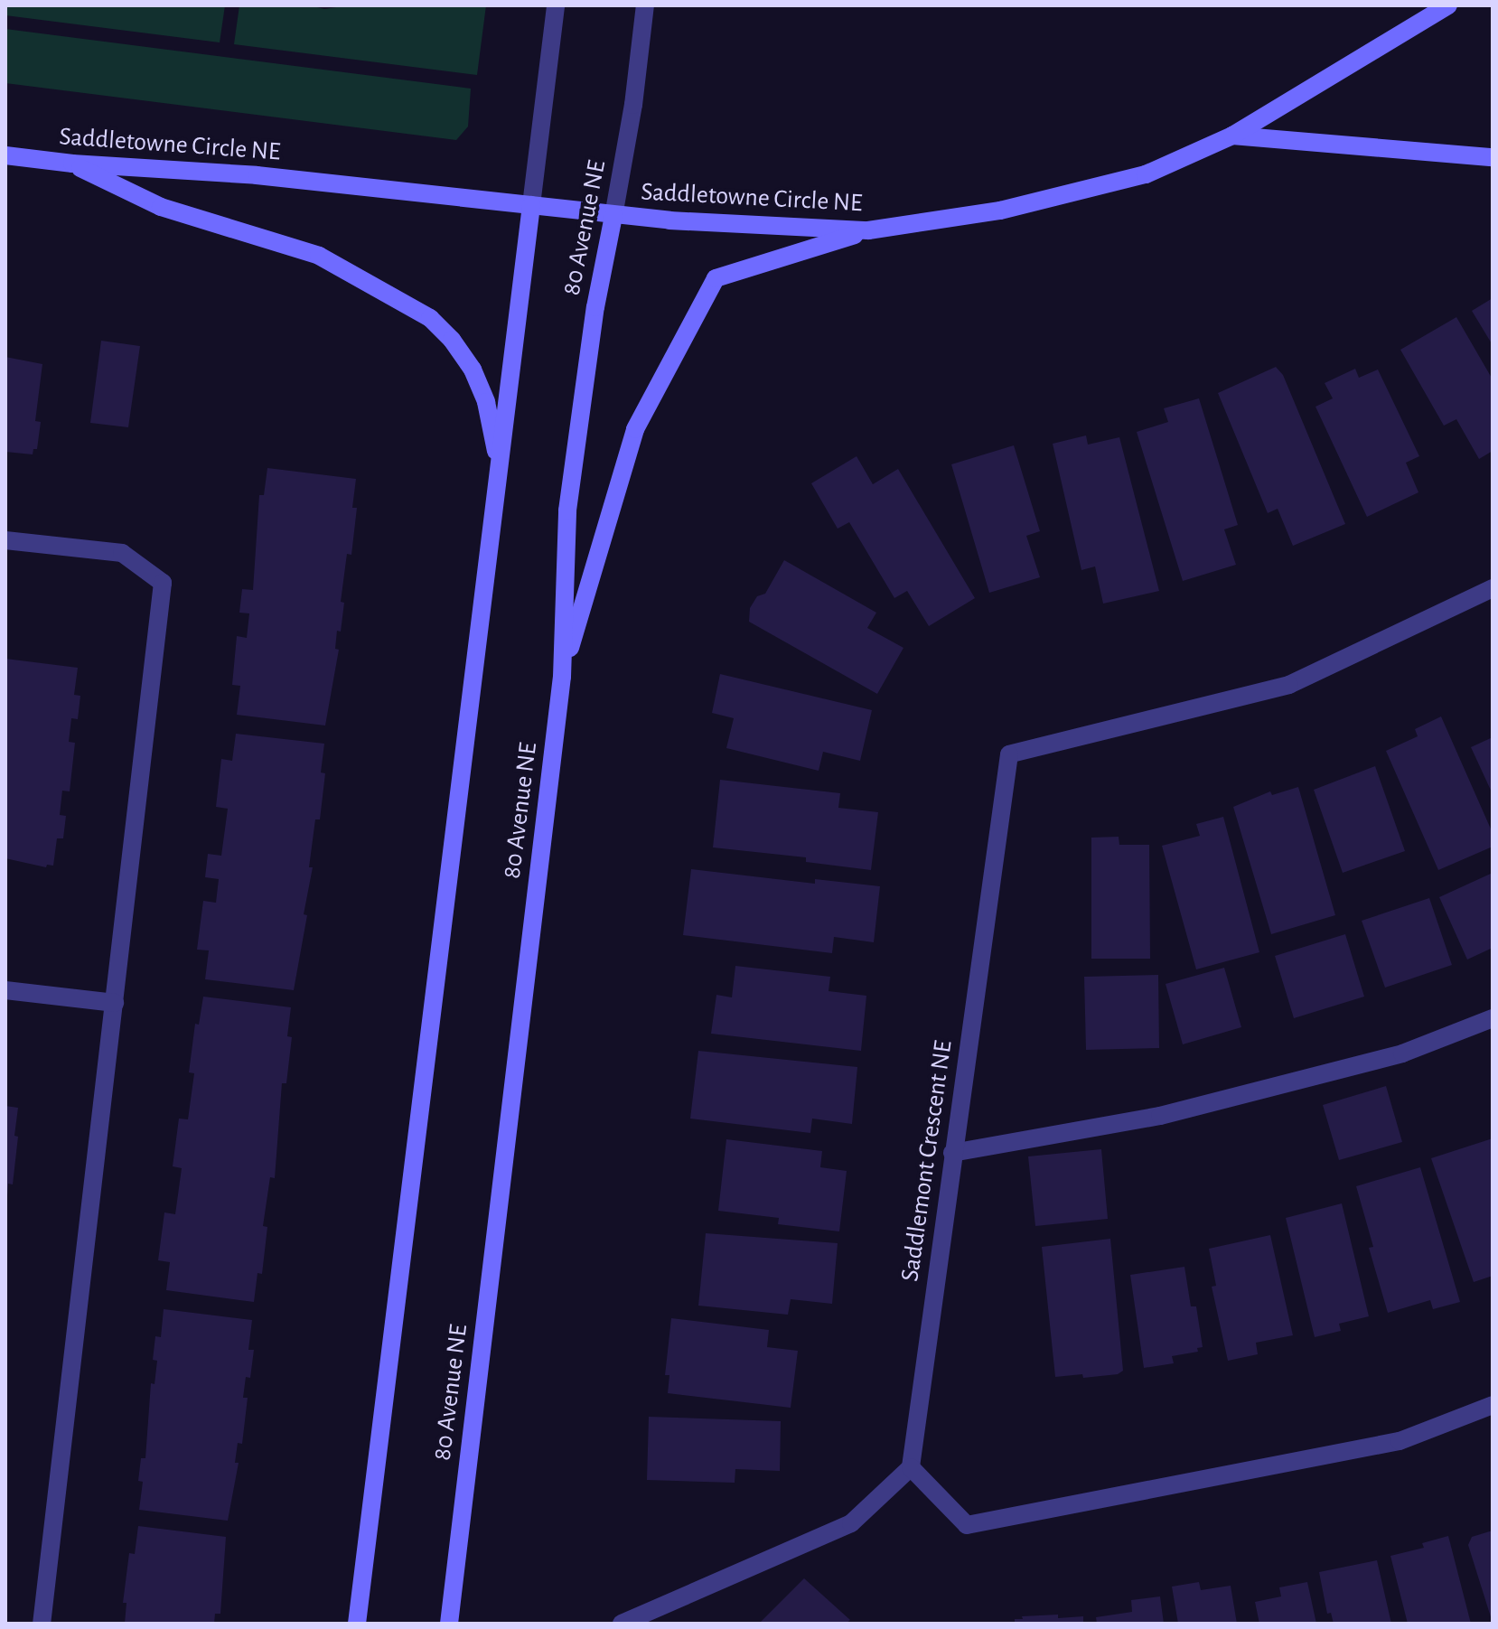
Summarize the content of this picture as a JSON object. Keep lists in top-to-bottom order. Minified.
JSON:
{"streets":{"street":["Saddletowne Circle NE","80 Avenue NE","Saddlemont Crescent NE"]},"crossings":[["Saddletowne Circle NE","80 Avenue NE"]]}
